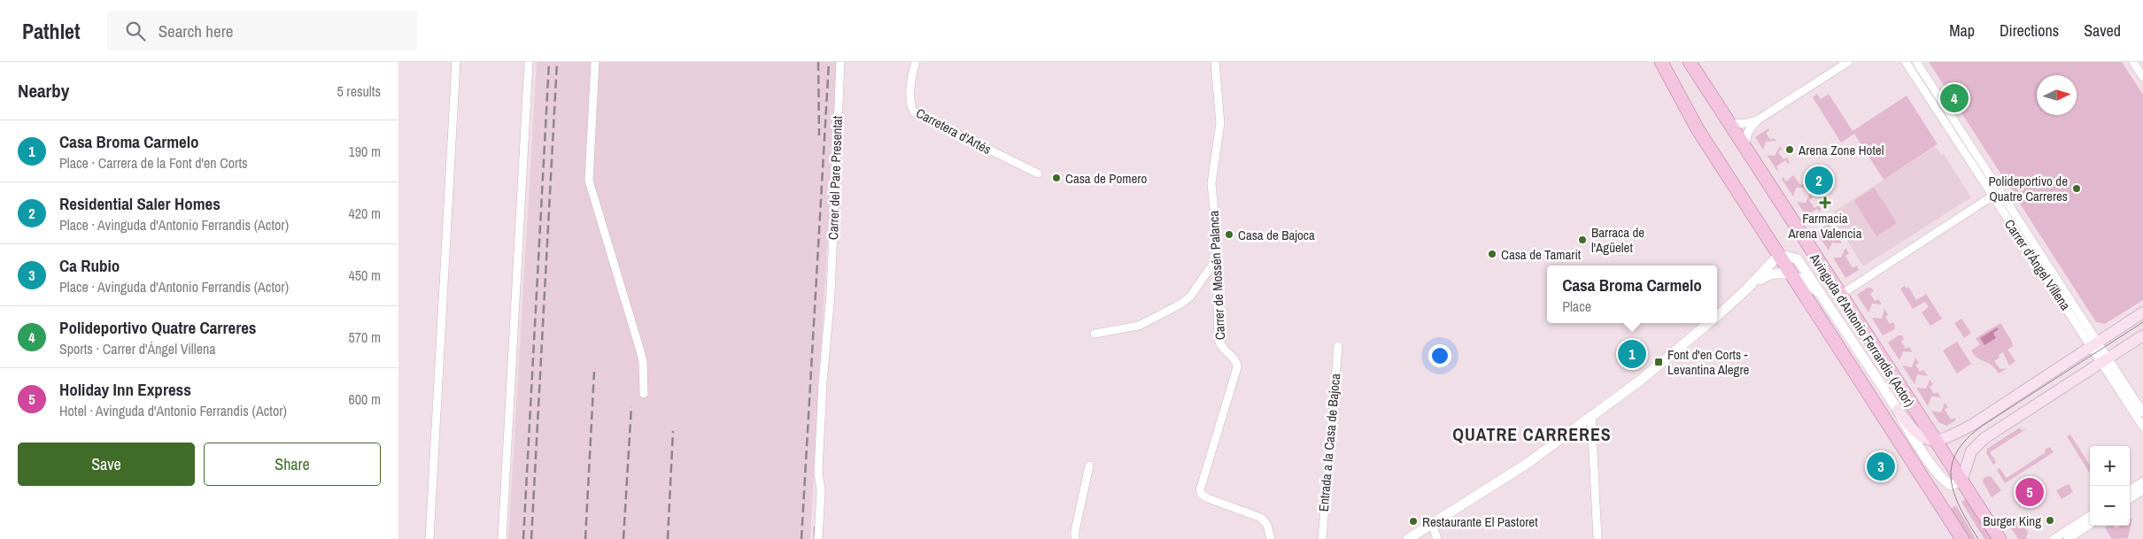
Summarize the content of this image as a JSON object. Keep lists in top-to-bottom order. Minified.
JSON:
{"streets":{"main road":["Avinguda d'Antonio Ferrandis (Actor)"],"street":["Carretera d'Artés","Carrer del Pare Presentat","Carrer d'Ángel Villena","Carrer de Mossén Palanca","Entrada a la Casa de Bajoca"]},"districts":["QUATRE CARRERES"],"places":{"other":["Arena Zone Hotel","Casa de Pomero","Polideportivo de Quatre Carreres","Casa de Bajoca","Barraca de l'Agüelet","Casa de Tamarit","Burger King","Restaurante El Pastoret"],"health":["Farmacia Arena Valencia"],"transit":["Font d'en Corts - Levantina Alegre"]},"north":"right","page":{"header":"Pathlet","search":"Search here","nav":["Map","Directions","Saved"],"heading":["Nearby","5 results"],"pins":["4","2","1","3","5"],"list":[{"mark":"1","name":"Casa Broma Carmelo","note":"Place · Carrera de la Font d'en Corts","value":"190 m"},{"mark":"2","name":"Residential Saler Homes","note":"Place · Avinguda d'Antonio Ferrandis (Actor)","value":"420 m"},{"mark":"3","name":"Ca Rubio","note":"Place · Avinguda d'Antonio Ferrandis (Actor)","value":"450 m"},{"mark":"4","name":"Polideportivo Quatre Carreres","note":"Sports · Carrer d'Ángel Villena","value":"570 m"},{"mark":"5","name":"Holiday Inn Express","note":"Hotel · Avinguda d'Antonio Ferrandis (Actor)","value":"600 m"}],"popup":["Casa Broma Carmelo","Place"],"buttons":["Save","Share"],"map_buttons":["+","−"]}}
